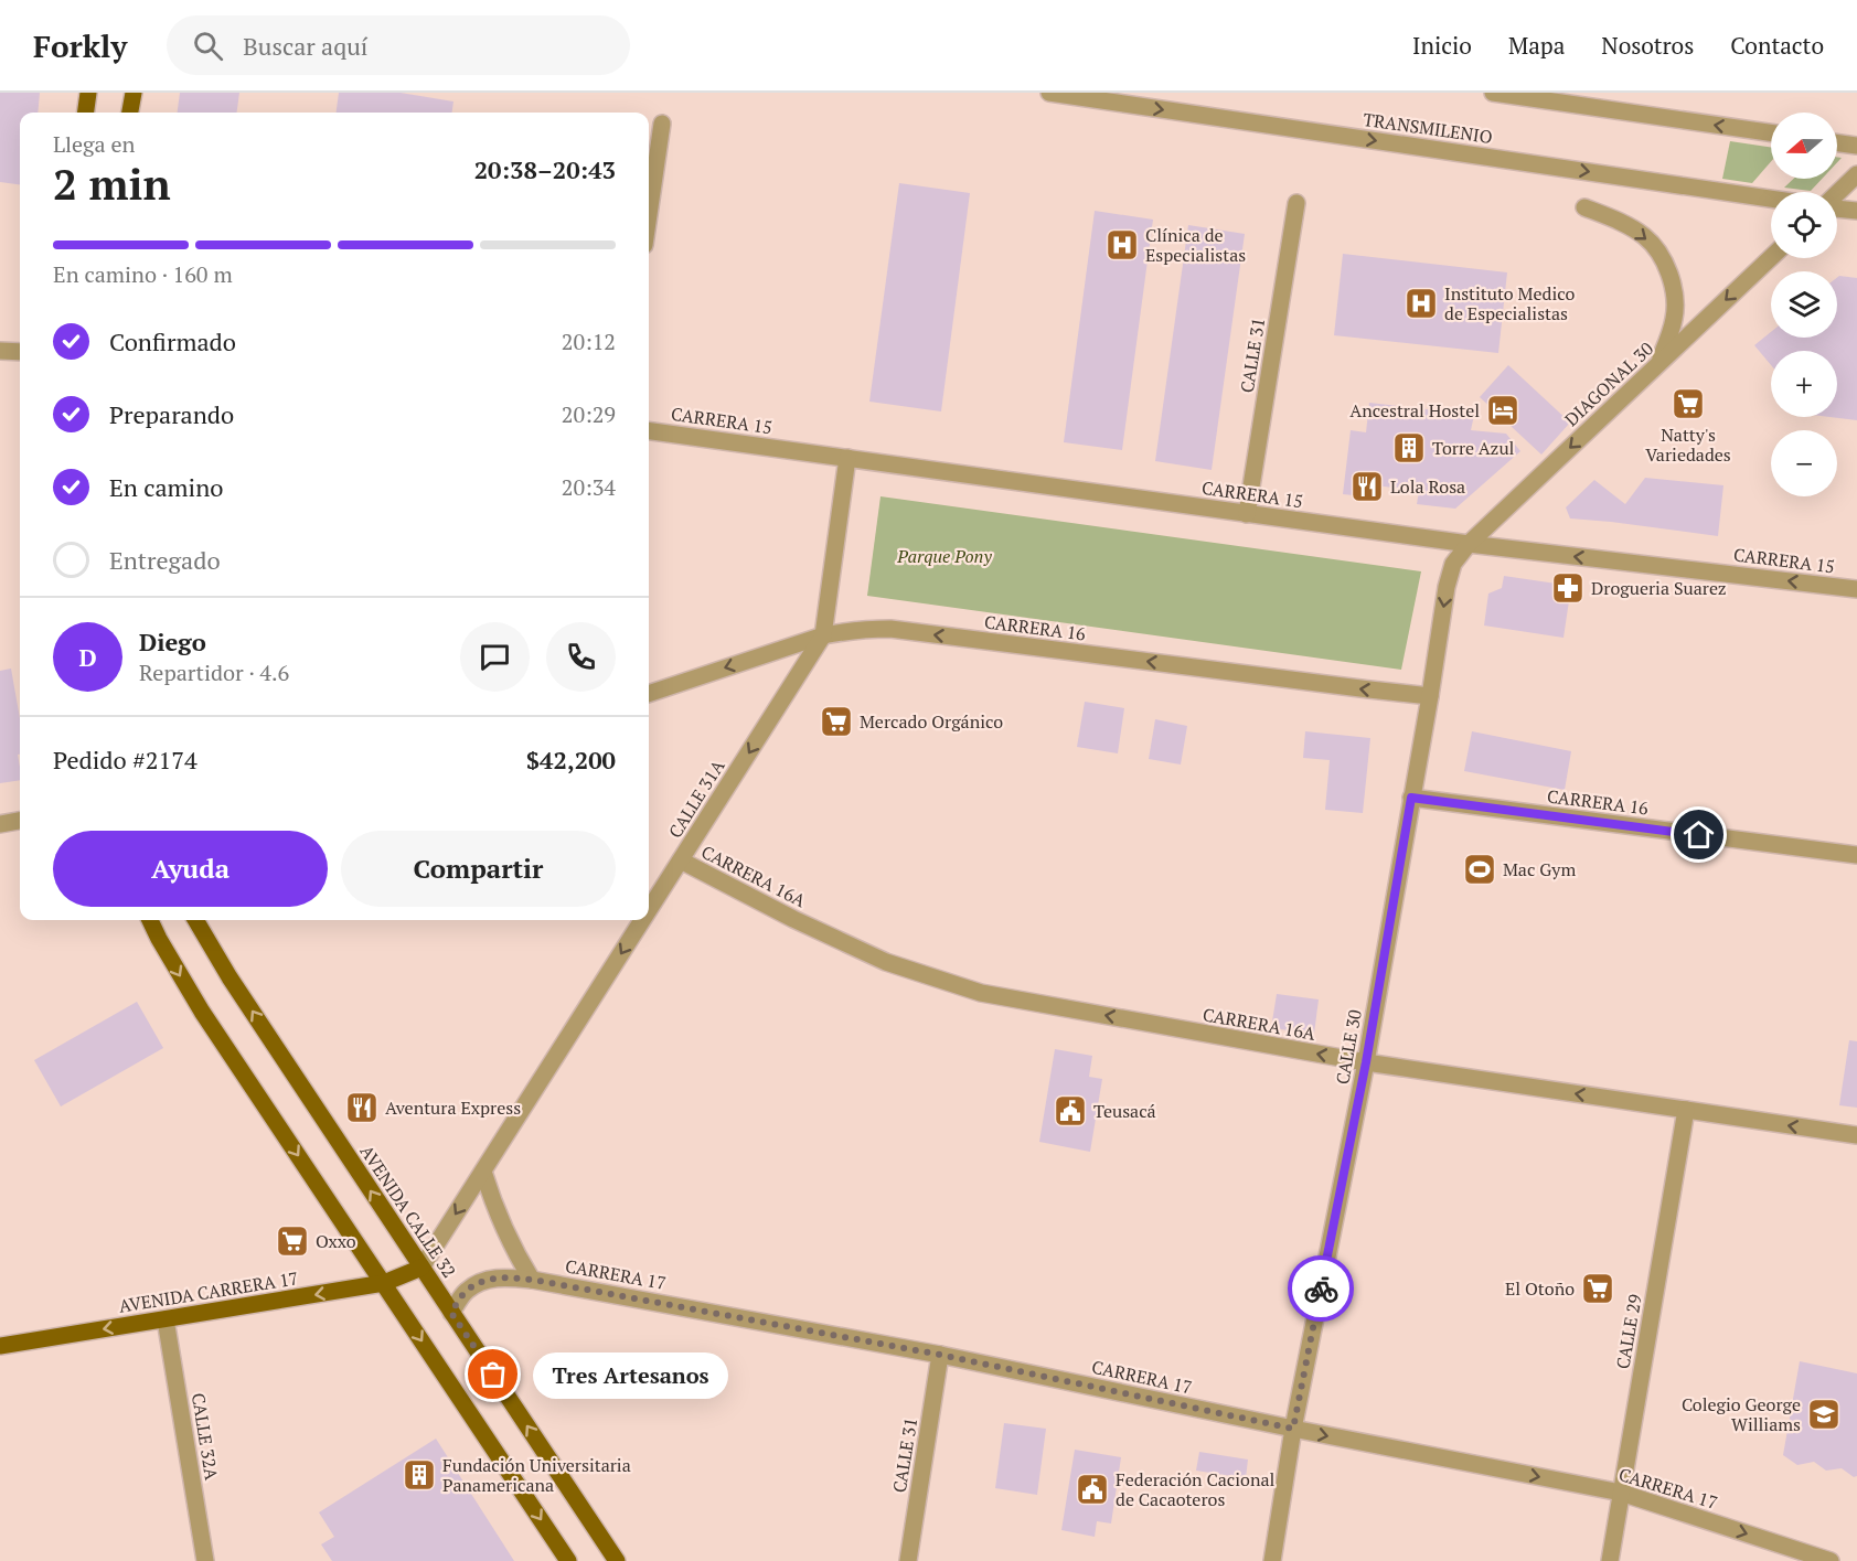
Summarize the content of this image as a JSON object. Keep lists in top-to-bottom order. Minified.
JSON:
{"streets":{"main road":["AVENIDA CALLE 32","AVENIDA CARRERA 17"],"street":["TRANSMILENIO","CALLE 31","DIAGONAL 30","CARRERA 15","CARRERA 16","CALLE 31A","CARRERA 16A","CALLE 30","CARRERA 17","CALLE 29","CALLE 32A"]},"crossings":[["CALLE 31","CARRERA 15"],["CALLE 31","CARRERA 17"],["DIAGONAL 30","CARRERA 15"],["DIAGONAL 30","CALLE 30"],["CARRERA 15","CALLE 31A"],["CARRERA 15","CALLE 30"],["CARRERA 16","CALLE 31A"],["CARRERA 16","CALLE 30"],["CALLE 31A","CARRERA 16A"],["CALLE 31A","AVENIDA CALLE 32"],["CALLE 31A","AVENIDA CARRERA 17"],["CARRERA 16A","CALLE 30"],["CARRERA 16A","CALLE 29"],["CALLE 30","CARRERA 17"],["AVENIDA CALLE 32","CARRERA 17"],["AVENIDA CALLE 32","AVENIDA CARRERA 17"],["CARRERA 17","CALLE 29"],["AVENIDA CARRERA 17","CALLE 32A"]],"one_way":["DIAGONAL 30","CARRERA 16","CALLE 31A","CARRERA 16A","CARRERA 17","AVENIDA CARRERA 17"],"parks":["Parque Pony"],"places":{"hospital":["Clínica de Especialistas","Instituto Medico de Especialistas"],"supermarket":["Natty's Variedades","Mercado Orgánico","Oxxo","El Otoño"],"hotel":["Ancestral Hostel"],"building":["Torre Azul","Fundación Universitaria Panamericana"],"restaurant":["Lola Rosa","Aventura Express"],"pharmacy":["Drogueria Suarez"],"sports":["Mac Gym"],"public building":["Teusacá","Federación Cacional de Cacaoteros"],"other":["Tres Artesanos"],"school or university":["Colegio George Williams"]},"north":"left","page":{"header":"Forkly","search":"Buscar aquí","nav":["Inicio","Mapa","Nosotros","Contacto"],"map_buttons":["+","−"],"heading":["2 min","Llega en","20:38–20:43"],"panel":["Diego","Repartidor · 4.6","Pedido #2174","$42,200"],"bar":"En camino · 160 m","list":[["Confirmado","20:12"],["Preparando","20:29"],["En camino","20:34"],"Entregado"],"round":"D","buttons":["Ayuda","Compartir"],"bubble":"Tres Artesanos"}}
